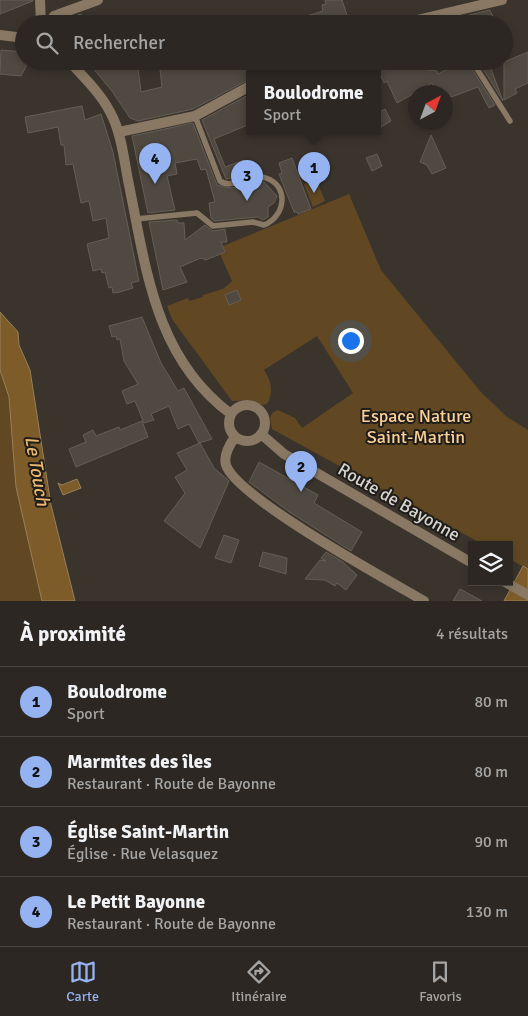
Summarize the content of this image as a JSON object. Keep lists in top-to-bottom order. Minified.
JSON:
{"streets":{"street":["Route de Bayonne"]},"water":["Le Touch"],"parks":["Espace Nature Saint-Martin"],"north":"top right","page":{"search":"Rechercher","popup":["Boulodrome","Sport"],"pins":["4","1","3","2"],"heading":["À proximité","4 résultats"],"list":[{"mark":"1","name":"Boulodrome","note":"Sport","value":"80 m"},{"mark":"2","name":"Marmites des îles","note":"Restaurant · Route de Bayonne","value":"80 m"},{"mark":"3","name":"Église Saint-Martin","note":"Église · Rue Velasquez","value":"90 m"},{"mark":"4","name":"Le Petit Bayonne","note":"Restaurant · Route de Bayonne","value":"130 m"}],"nav":["Carte","Itinéraire","Favoris"]}}
